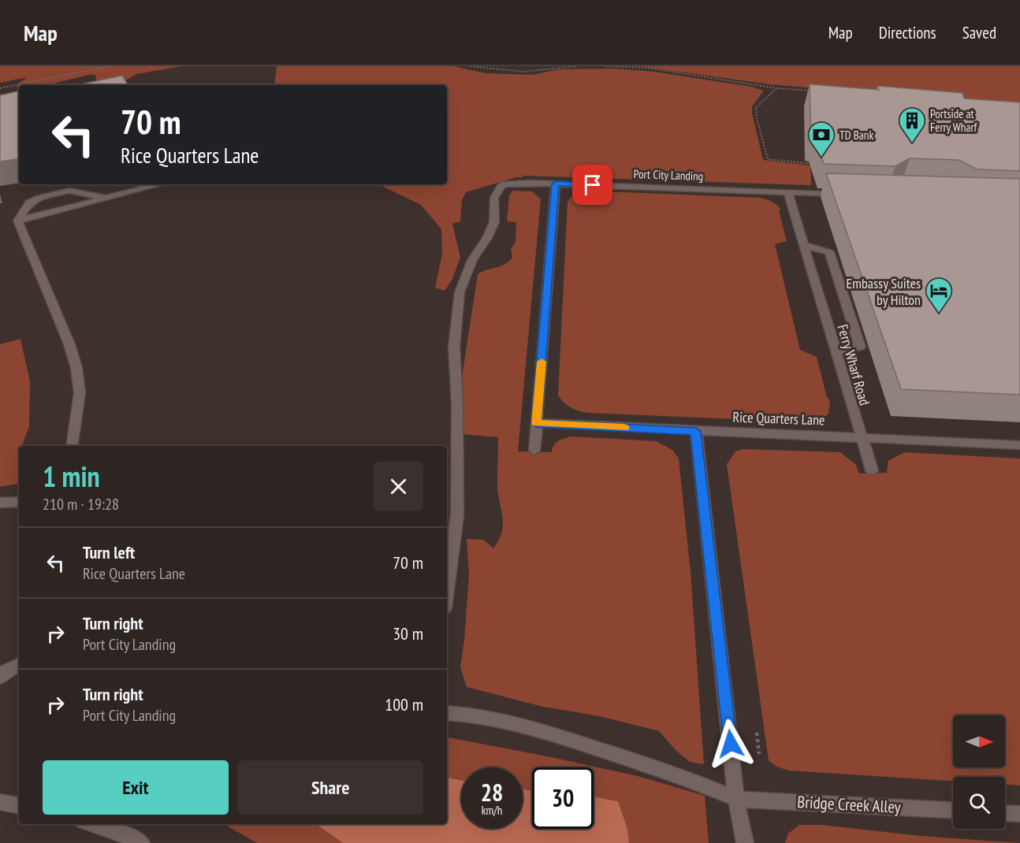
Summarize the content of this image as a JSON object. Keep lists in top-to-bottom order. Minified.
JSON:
{"streets":{"street":["Port City Landing","Ferry Wharf Road","Rice Quarters Lane","Bridge Creek Alley"]},"crossings":[["Port City Landing","Ferry Wharf Road"],["Ferry Wharf Road","Rice Quarters Lane"]],"places":{"building":["Portside at Ferry Wharf"],"bank":["TD Bank"],"hotel":["Embassy Suites by Hilton"]},"north":"right","page":{"header":"Map","nav":["Map","Directions","Saved"],"turn":["70 m","Rice Quarters Lane"],"heading":["1 min","210 m · 19:28"],"list":[{"name":"Turn left","note":"Rice Quarters Lane","value":"70 m"},{"name":"Turn right","note":"Port City Landing","value":"30 m"},{"name":"Turn right","note":"Port City Landing","value":"100 m"}],"buttons":["Exit","Share"],"speed":"28 km/h","limit":"30"}}
